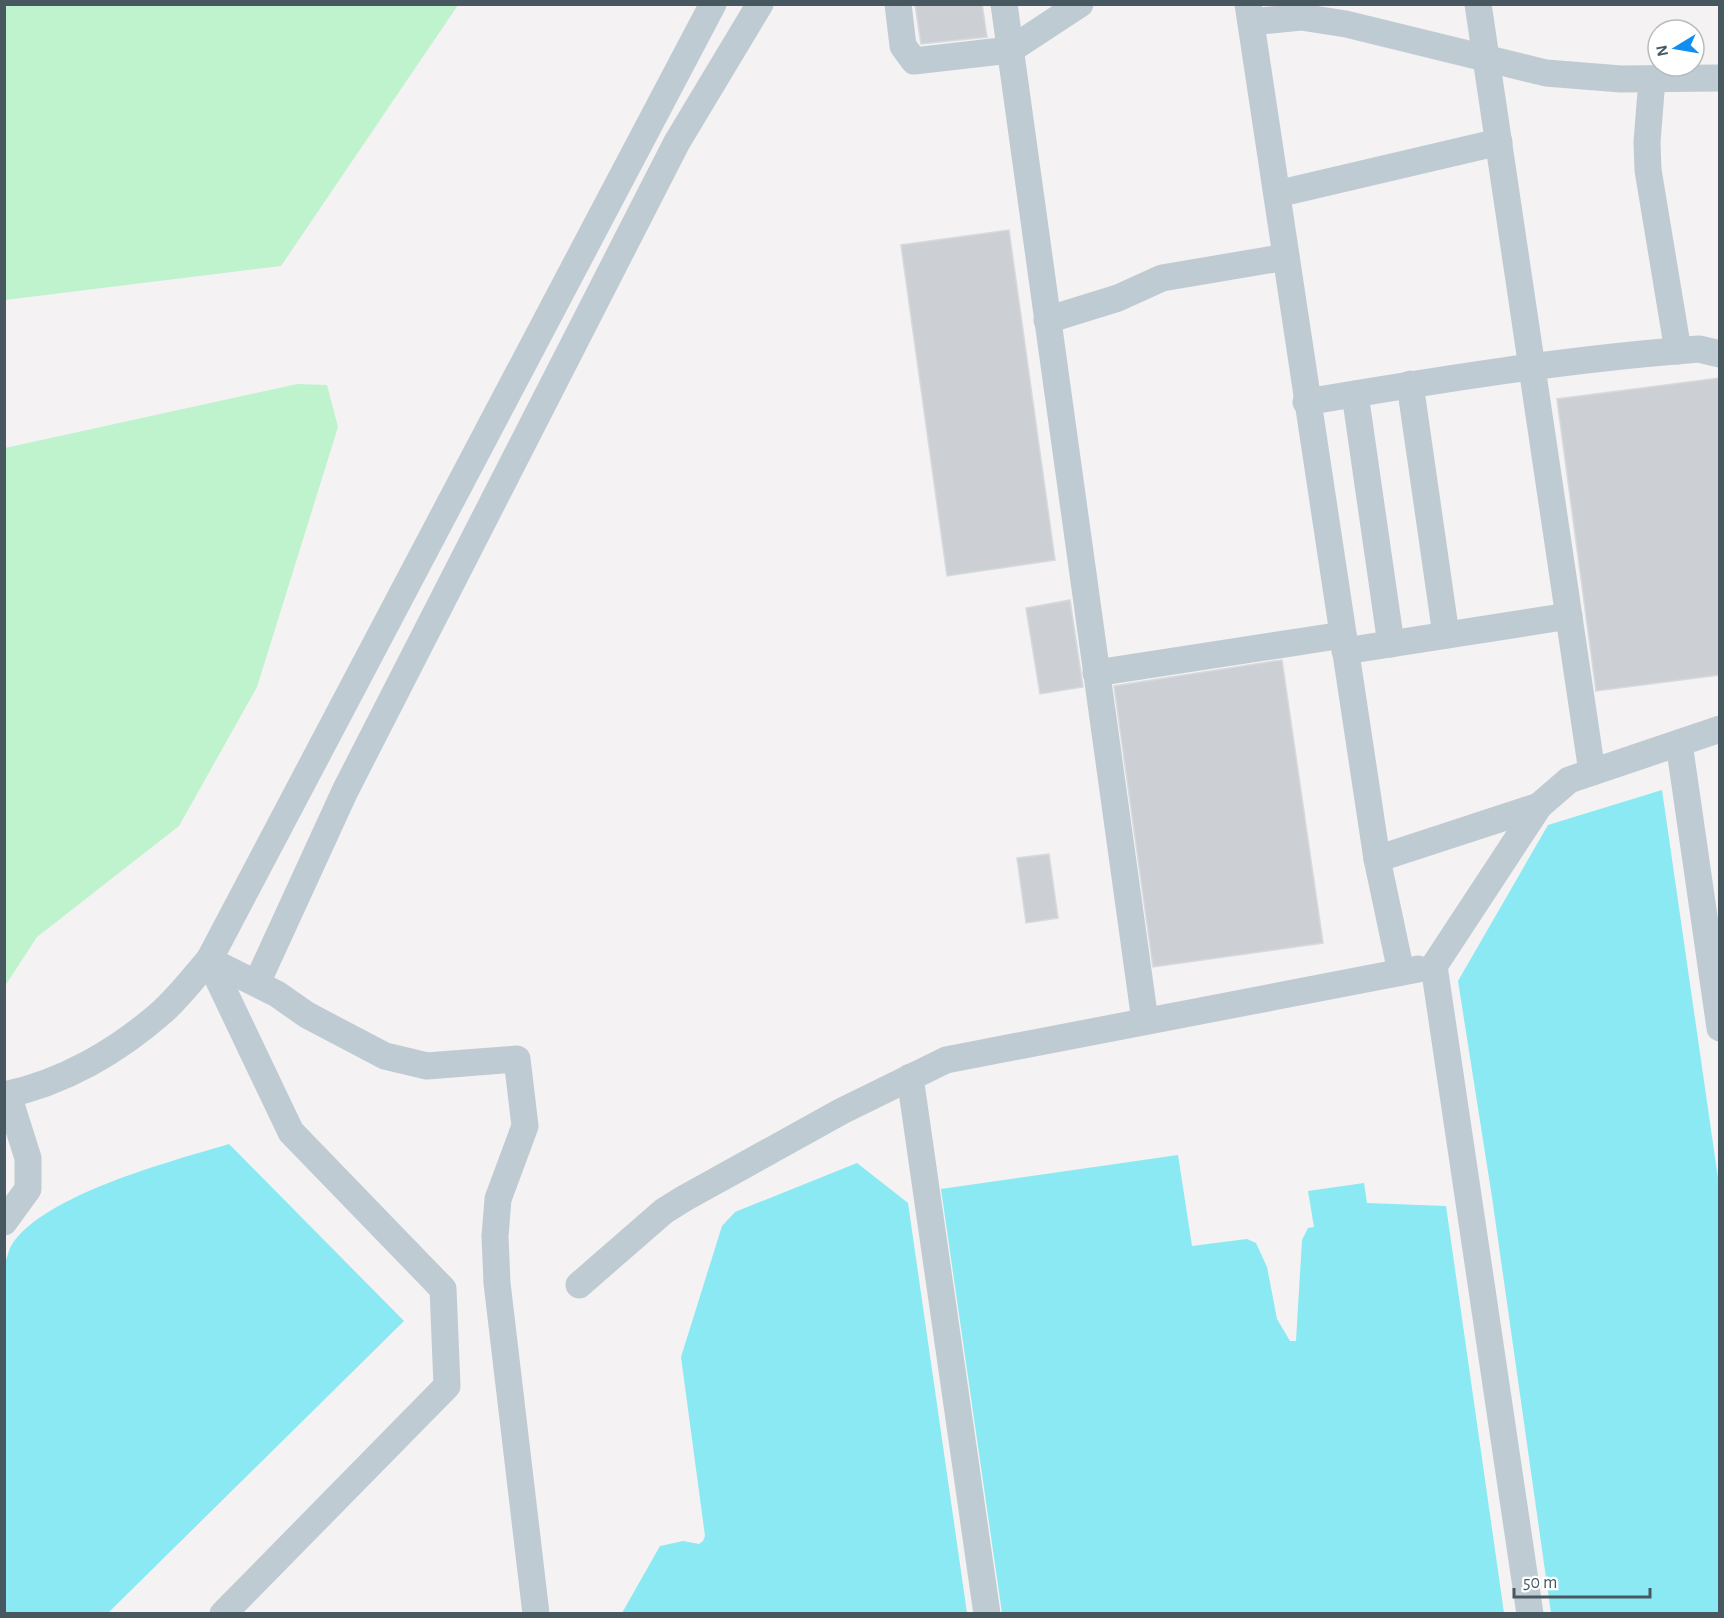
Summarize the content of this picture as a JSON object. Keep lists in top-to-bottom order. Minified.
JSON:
{"scale_bar":"50 m","north":"left"}
